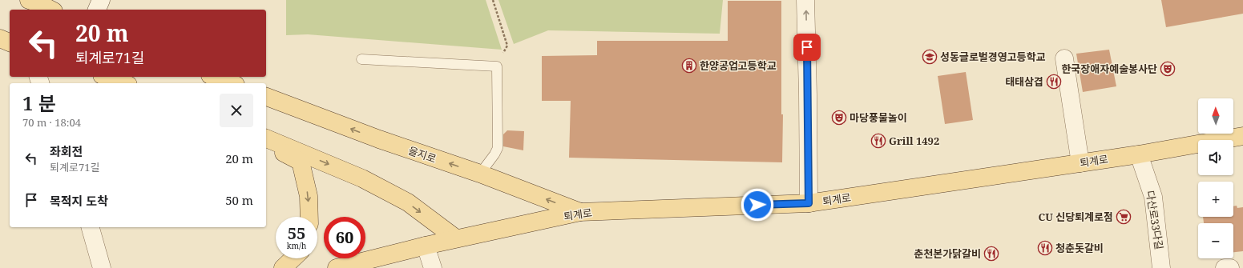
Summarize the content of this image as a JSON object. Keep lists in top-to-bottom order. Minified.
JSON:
{"streets":{"main road":["을지로","퇴계로"],"street":["다산로33다길"]},"crossings":[["을지로","퇴계로"],["퇴계로","다산로33다길"]],"places":{"school or university":["성동글로벌경영고등학교"],"building":["한양공업고등학교"],"theatre":["한국장애자예술봉사단","마당풍물놀이"],"restaurant":["태태삼겹","Grill 1492","청춘돗갈비","춘천본가닭갈비"],"supermarket":["CU 신당퇴계로점"]},"north":"top","page":{"turn":["20 m","퇴계로71길"],"heading":["1 분","70 m · 18:04"],"map_buttons":["+","−"],"list":[{"name":"좌회전","note":"퇴계로71길","value":"20 m"},{"name":"목적지 도착","value":"50 m"}],"speed":"55 km/h","limit":"60"}}
